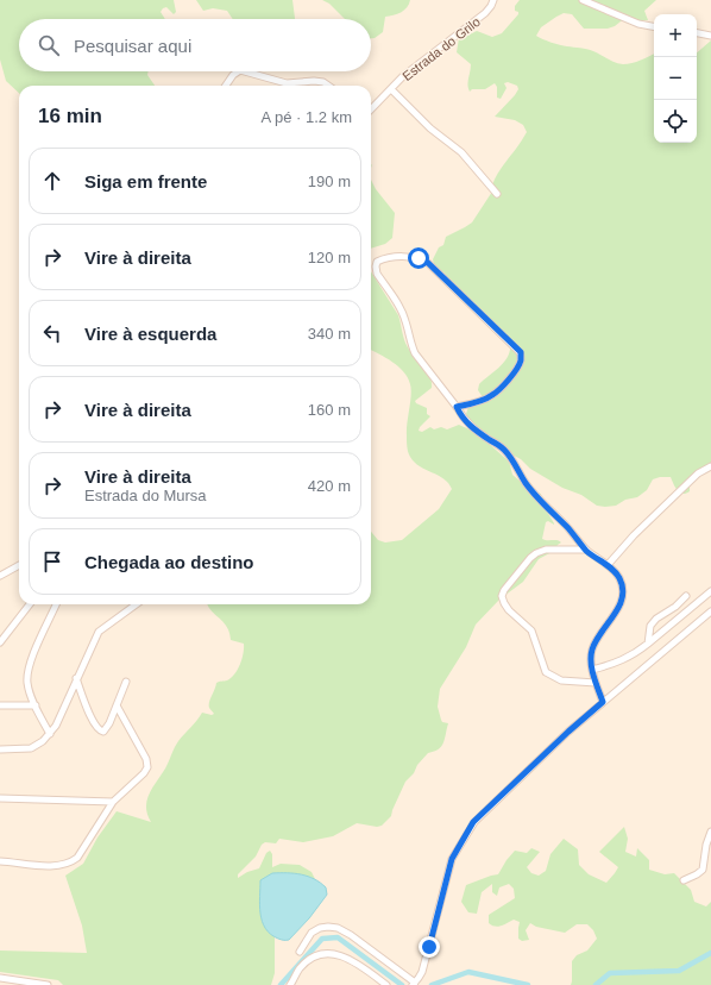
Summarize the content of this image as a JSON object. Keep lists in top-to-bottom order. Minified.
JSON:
{"streets":{"street":["Estrada do Grilo"]},"page":{"map_buttons":["+","−"],"search":"Pesquisar aqui","heading":["16 min","A pé · 1.2 km"],"list":[["Siga em frente","190 m"],["Vire à direita","120 m"],["Vire à esquerda","340 m"],["Vire à direita","160 m"],["Vire à direita","Estrada do Mursa","420 m"],"Chegada ao destino"]}}
